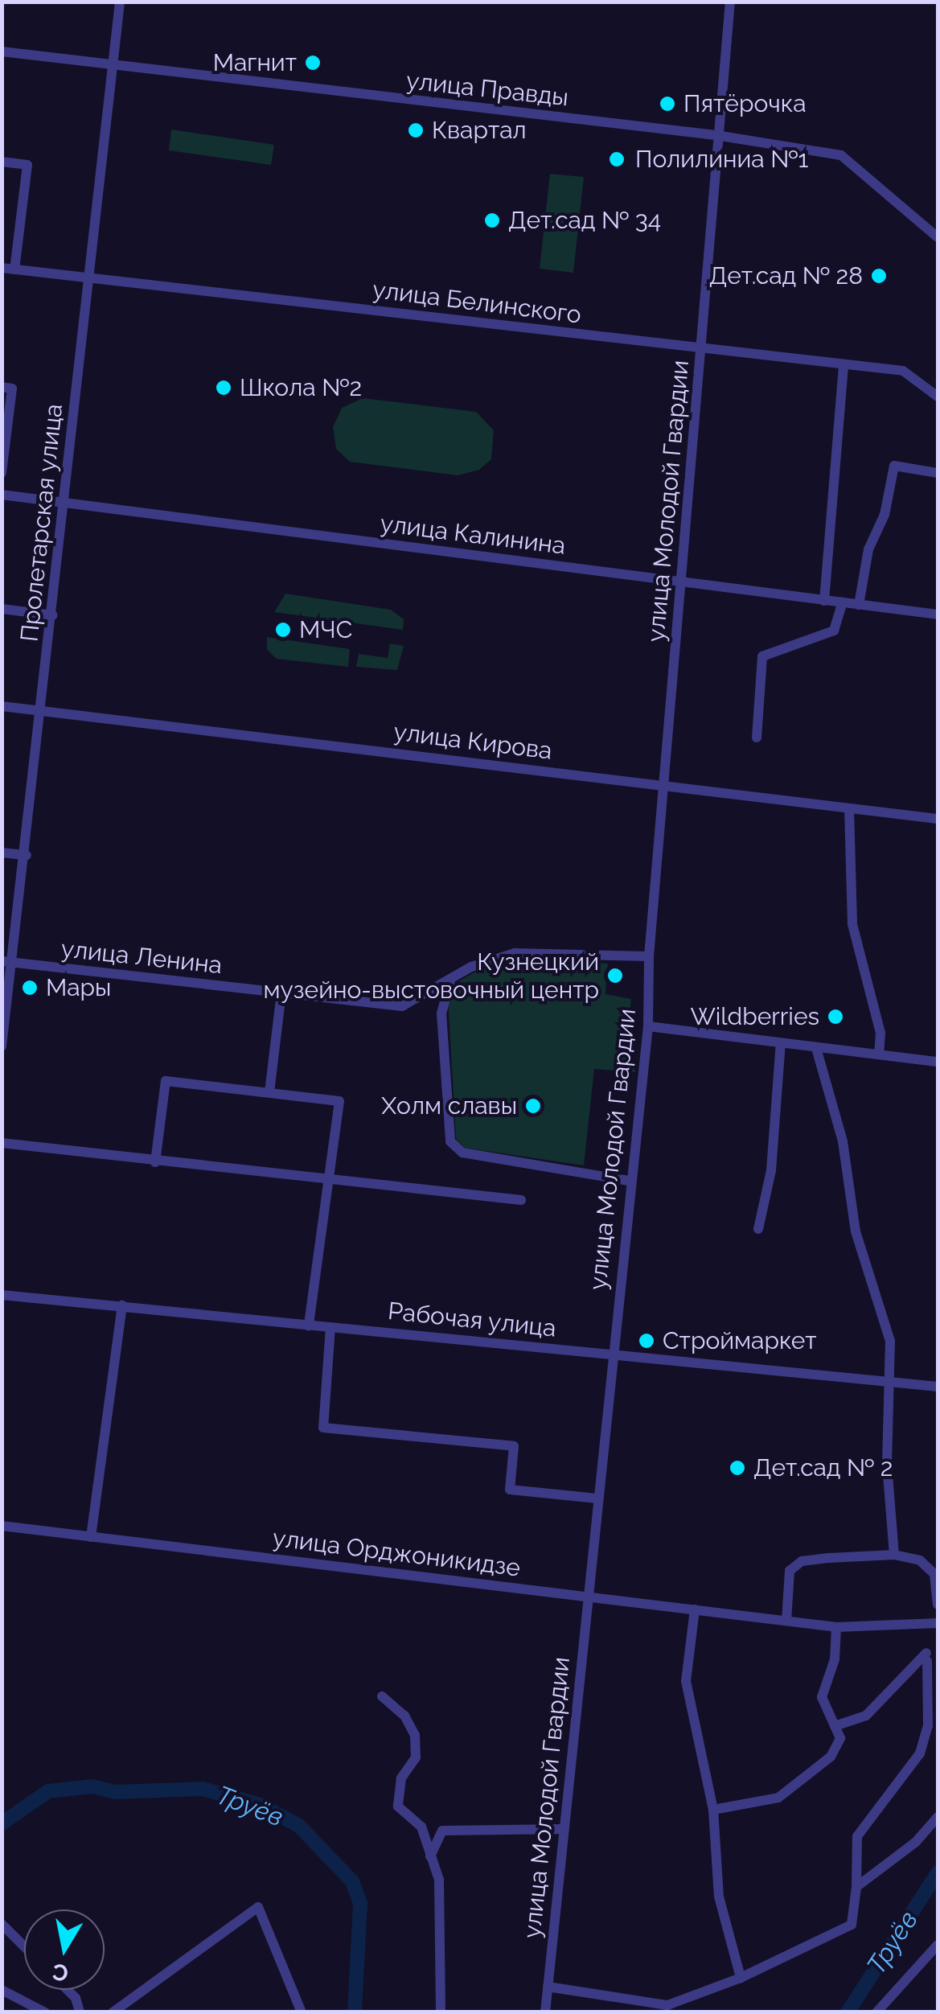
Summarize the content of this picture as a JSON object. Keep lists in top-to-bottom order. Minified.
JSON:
{"streets":{"street":["улица Правды","улица Белинского","улица Молодой Гвардии","Пролетарская улица","улица Калинина","улица Кирова","улица Ленина","Рабочая улица","улица Орджоникидзе"]},"crossings":[["улица Правды","улица Молодой Гвардии"],["улица Правды","Пролетарская улица"],["улица Белинского","улица Молодой Гвардии"],["улица Белинского","Пролетарская улица"],["улица Молодой Гвардии","улица Калинина"],["улица Молодой Гвардии","улица Кирова"],["улица Молодой Гвардии","улица Ленина"],["улица Молодой Гвардии","Рабочая улица"],["улица Молодой Гвардии","улица Орджоникидзе"],["Пролетарская улица","улица Калинина"],["Пролетарская улица","улица Кирова"],["Пролетарская улица","улица Ленина"]],"water":["Труёв"],"places":["Магнит","Пятёрочка","Квартал","Полилиниа №1","Дет.сад № 34","Дет.сад № 28","Школа №2","МЧС","Кузнецкий музейно-выстовочный центр","Мары","Wildberries","Холм славы","Строймаркет","Дет.сад № 2"],"north":"bottom"}
